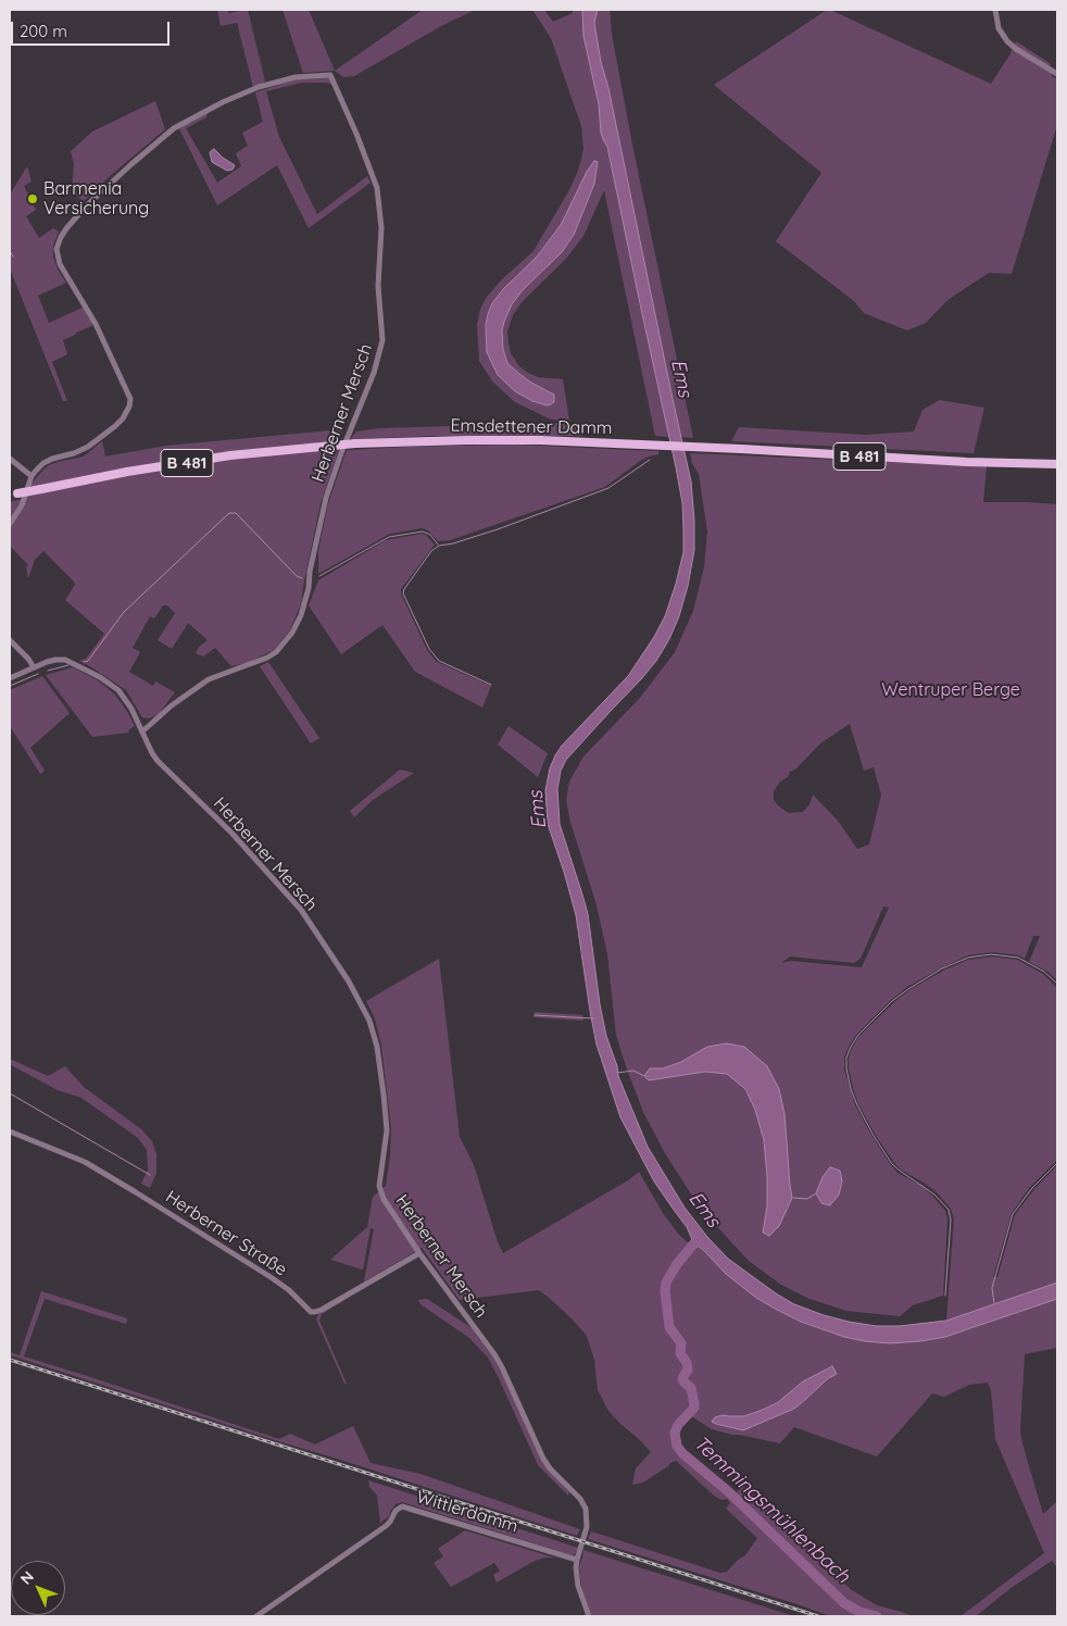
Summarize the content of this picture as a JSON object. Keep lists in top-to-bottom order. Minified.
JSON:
{"streets":{"main road":["Emsdettener Damm","B 481"],"street":["Herberner Mersch","Herberner Straße","Wittlerdamm"]},"crossings":[["Herberner Mersch","Herberner Straße"],["Herberner Mersch","Wittlerdamm"]],"water":["Ems","Temmingsmühlenbach"],"parks":["Wentruper Berge"],"places":["Barmenia Versicherung"],"scale_bar":"200 m","north":"top left"}
